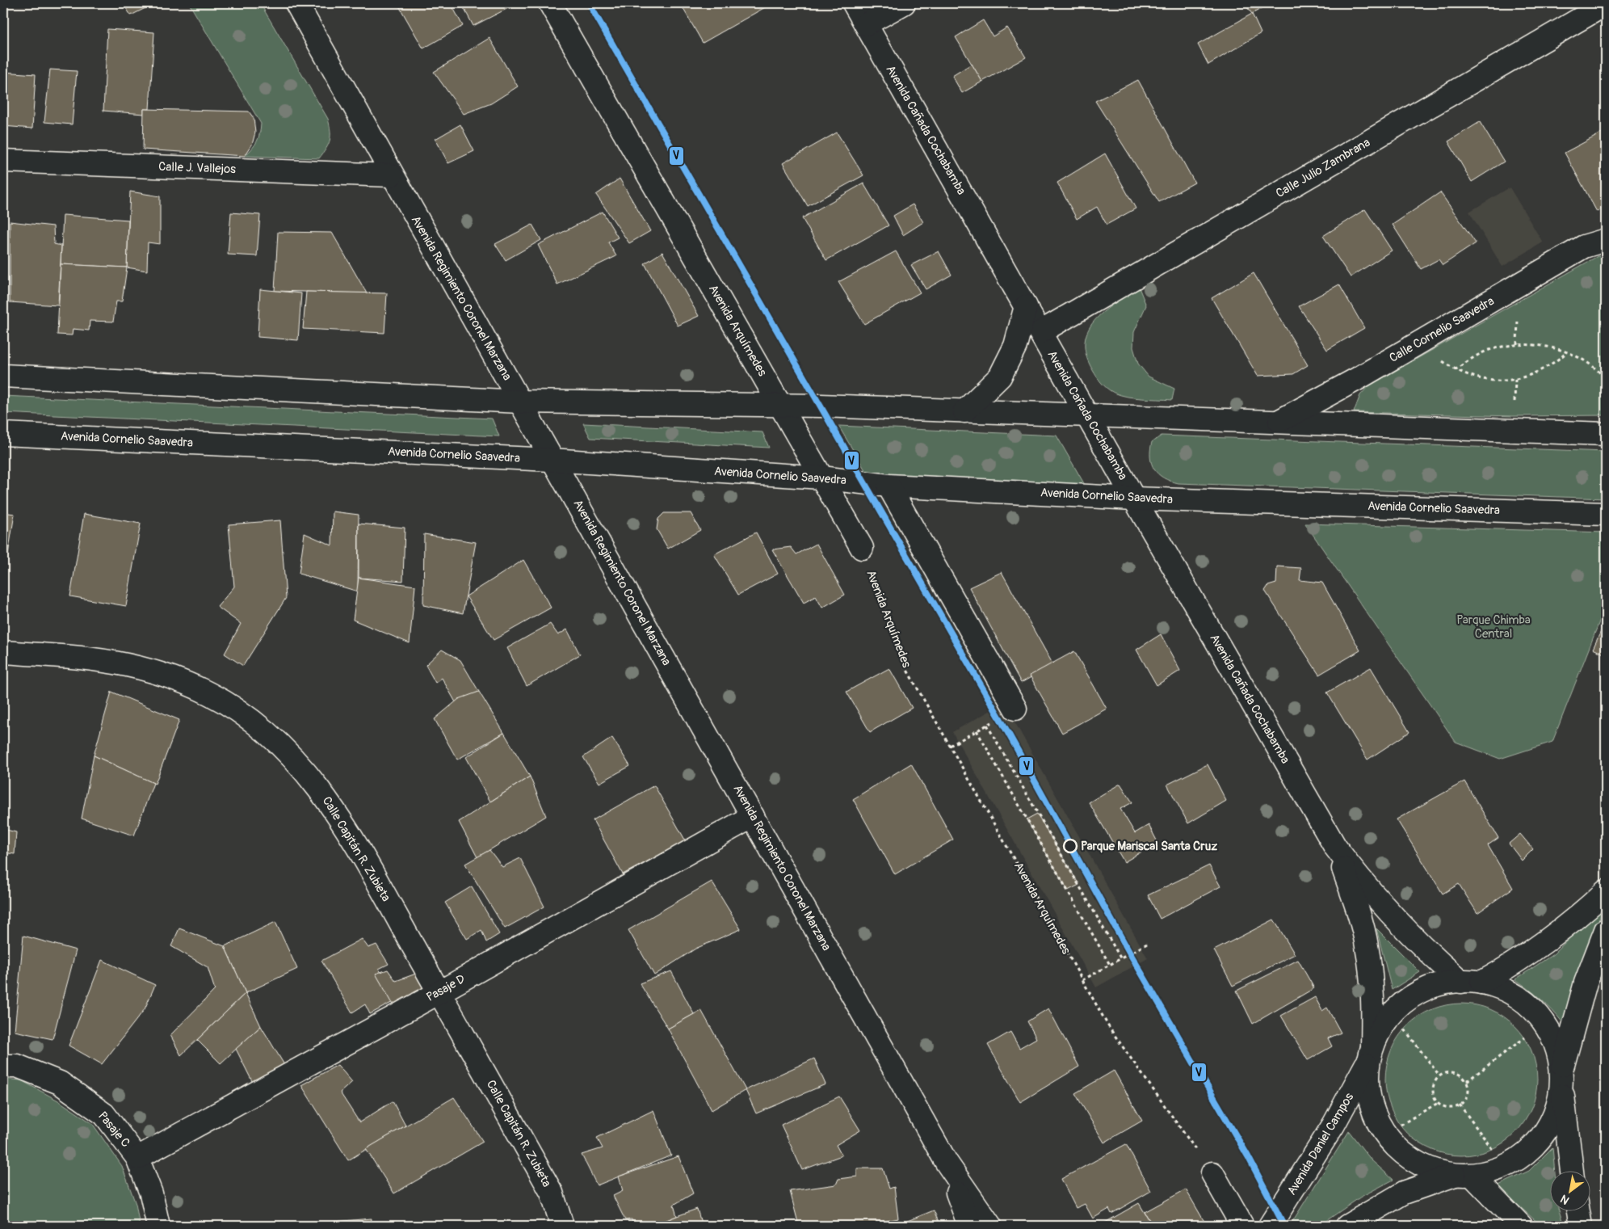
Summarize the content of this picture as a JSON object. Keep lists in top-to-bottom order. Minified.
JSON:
{"streets":{"street":["Avenida Cañada Cochabamba","Calle J. Vallejos","Calle Julio Zambrana","Avenida Regimiento Coronel Marzana","Calle Cornelio Saavedra","Avenida Arquímedes","Avenida Cornelio Saavedra","Calle Capitán R. Zubieta","Pasaje D","Pasaje C","Avenida Daniel Campos"]},"crossings":[["Avenida Cañada Cochabamba","Calle Julio Zambrana"],["Avenida Cañada Cochabamba","Avenida Cornelio Saavedra"],["Avenida Cañada Cochabamba","Avenida Daniel Campos"],["Calle J. Vallejos","Avenida Regimiento Coronel Marzana"],["Avenida Regimiento Coronel Marzana","Avenida Cornelio Saavedra"],["Avenida Regimiento Coronel Marzana","Pasaje D"],["Avenida Arquímedes","Avenida Cornelio Saavedra"],["Calle Capitán R. Zubieta","Pasaje D"],["Pasaje D","Pasaje C"]],"parks":["Parque Chimba Central"],"places":["Parque Mariscal Santa Cruz"],"lines":["transit line V"],"north":"bottom left"}
